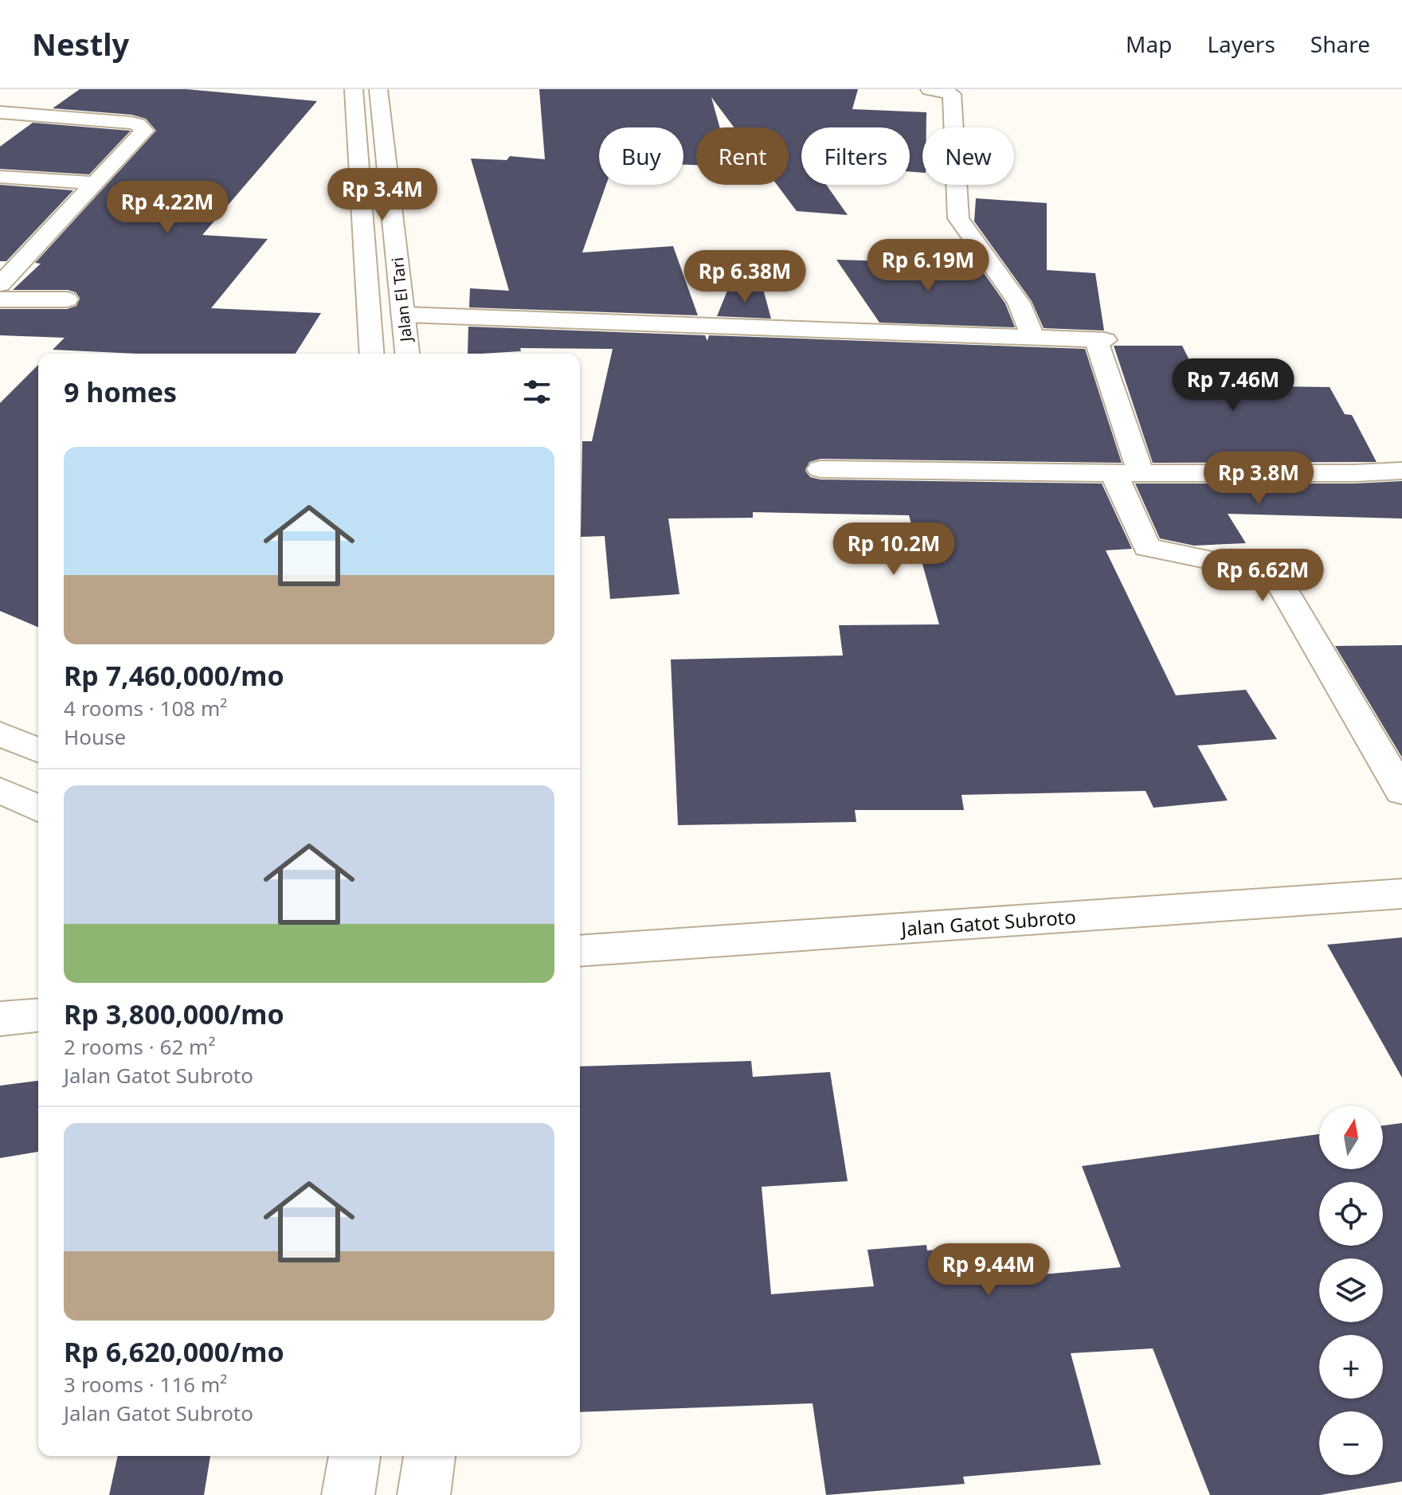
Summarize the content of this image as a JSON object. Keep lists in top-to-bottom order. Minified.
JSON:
{"streets":{"main road":["Jalan El Tari","Jalan Gatot Subroto"]},"north":"top","page":{"header":"Nestly","nav":["Map","Layers","Share"],"chip":["Buy","Rent","Filters","New"],"price":["Rp 3.4M","Rp 4.22M","Rp 6.19M","Rp 6.38M","Rp 7.46M","Rp 3.8M","Rp 10.2M","Rp 6.62M","Rp 9.44M"],"heading":"9 homes","list":[{"name":"Rp 7,460,000/mo","note":"4 rooms · 108 m² · House"},{"name":"Rp 3,800,000/mo","note":"2 rooms · 62 m² · Jalan Gatot Subroto"},{"name":"Rp 6,620,000/mo","note":"3 rooms · 116 m² · Jalan Gatot Subroto"}],"map_buttons":["+","−"]}}
